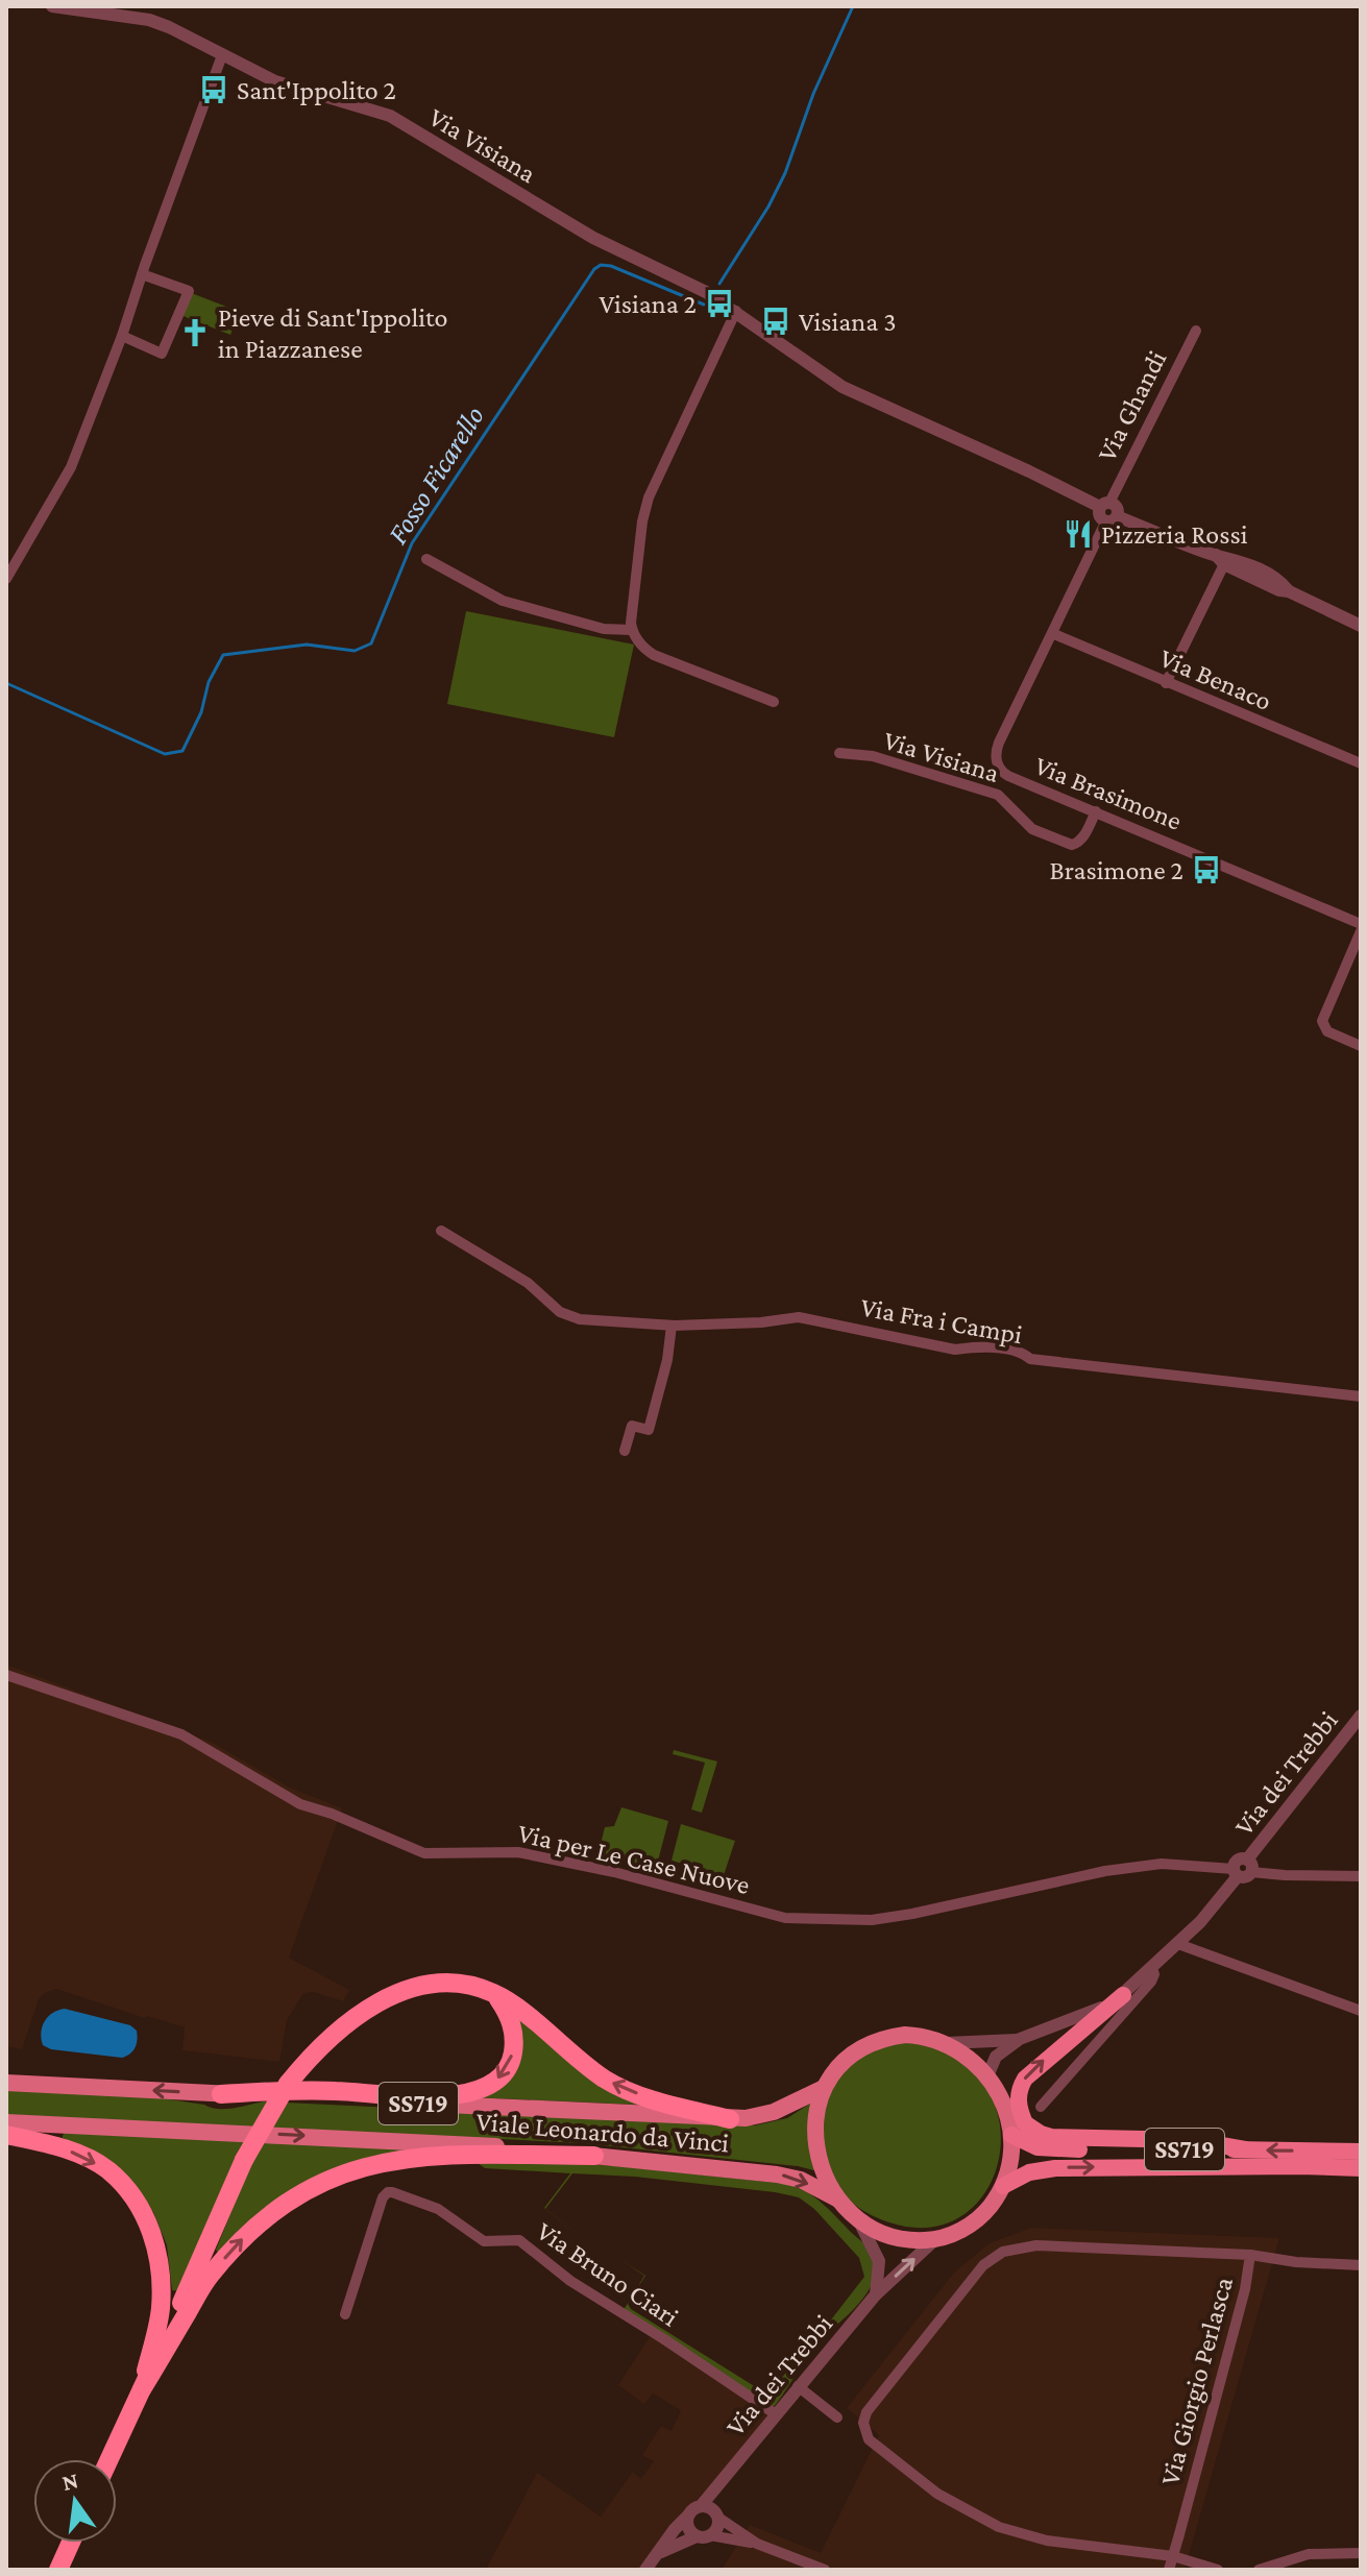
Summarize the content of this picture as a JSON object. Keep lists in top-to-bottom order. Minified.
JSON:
{"streets":{"highway":["SS719","Viale Leonardo da Vinci"],"street":["Via Visiana","Via Ghandi","Via Benaco","Via Brasimone","Via Fra i Campi","Via dei Trebbi","Via per Le Case Nuove","Via Bruno Ciari","Via Giorgio Perlasca"]},"crossings":[["Via Visiana","Via Ghandi"],["Via Visiana","Via Brasimone"],["Via Benaco","Via Brasimone"],["Via dei Trebbi","Via per Le Case Nuove"],["Via dei Trebbi","SS719"],["Via dei Trebbi","Viale Leonardo da Vinci"],["Via dei Trebbi","Via Bruno Ciari"],["SS719","Viale Leonardo da Vinci"]],"water":["Fosso Ficarello"],"places":{"bus stop":["Sant'Ippolito 2","Visiana 2","Visiana 3","Brasimone 2"],"church":["Pieve di Sant'Ippolito in Piazzanese"],"restaurant":["Pizzeria Rossi"]},"north":"top"}
